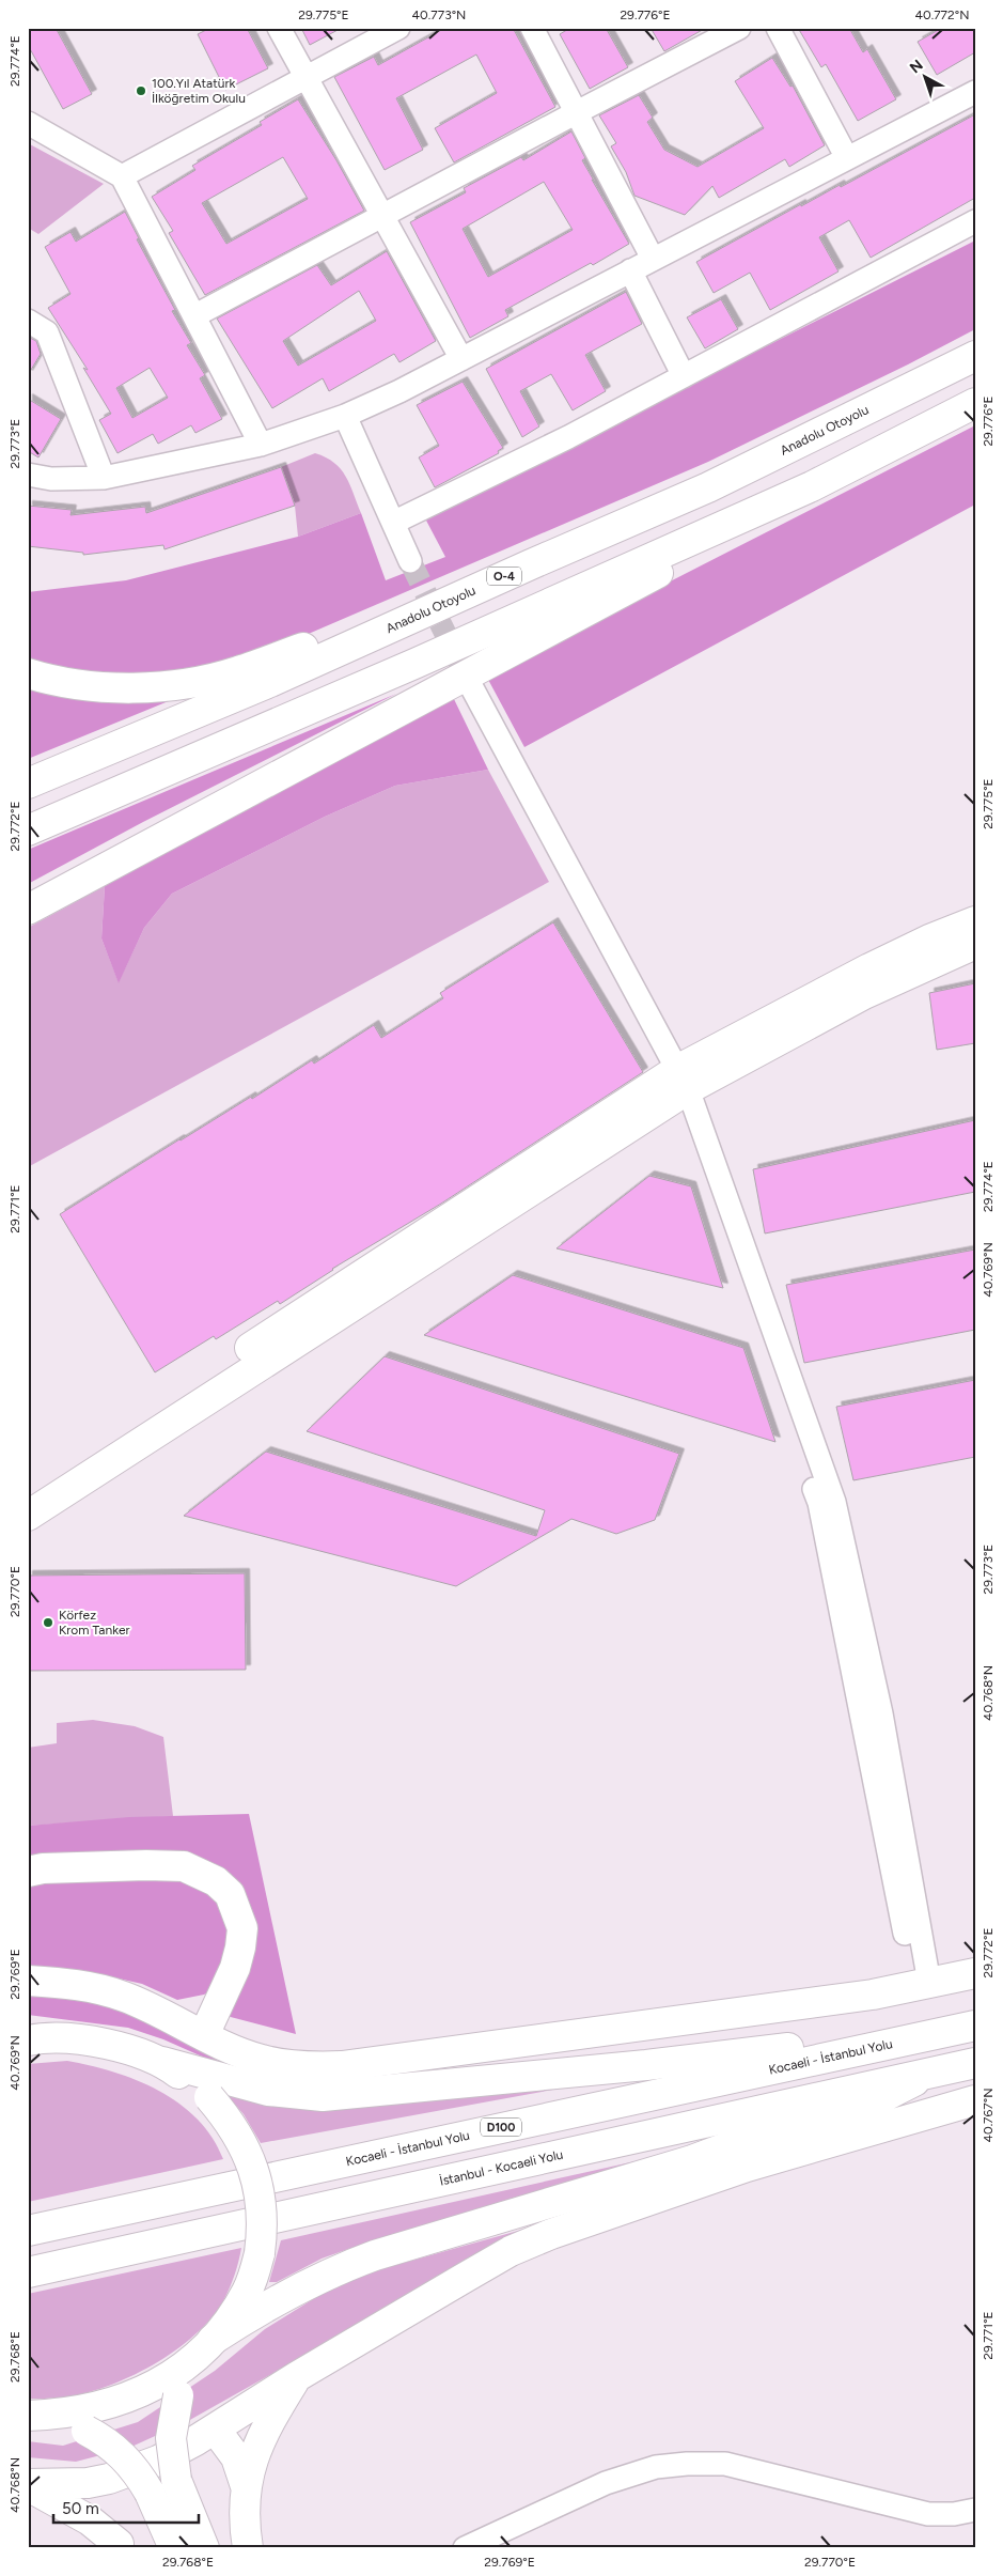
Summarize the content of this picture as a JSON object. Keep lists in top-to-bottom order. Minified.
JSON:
{"streets":{"main road":["Anadolu Otoyolu","O-4","Kocaeli - İstanbul Yolu","D100","İstanbul - Kocaeli Yolu"]},"places":["100.Yıl Atatürk İlköğretim Okulu","Körfez Krom Tanker"],"scale_bar":"50 m","north":"top left","coordinates":["29.775°E","40.773°N","29.776°E","40.772°N","29.774°E","29.773°E","29.772°E","29.771°E","40.769°N","29.770°E","40.768°N","29.769°E","40.767°N","29.768°E"]}
